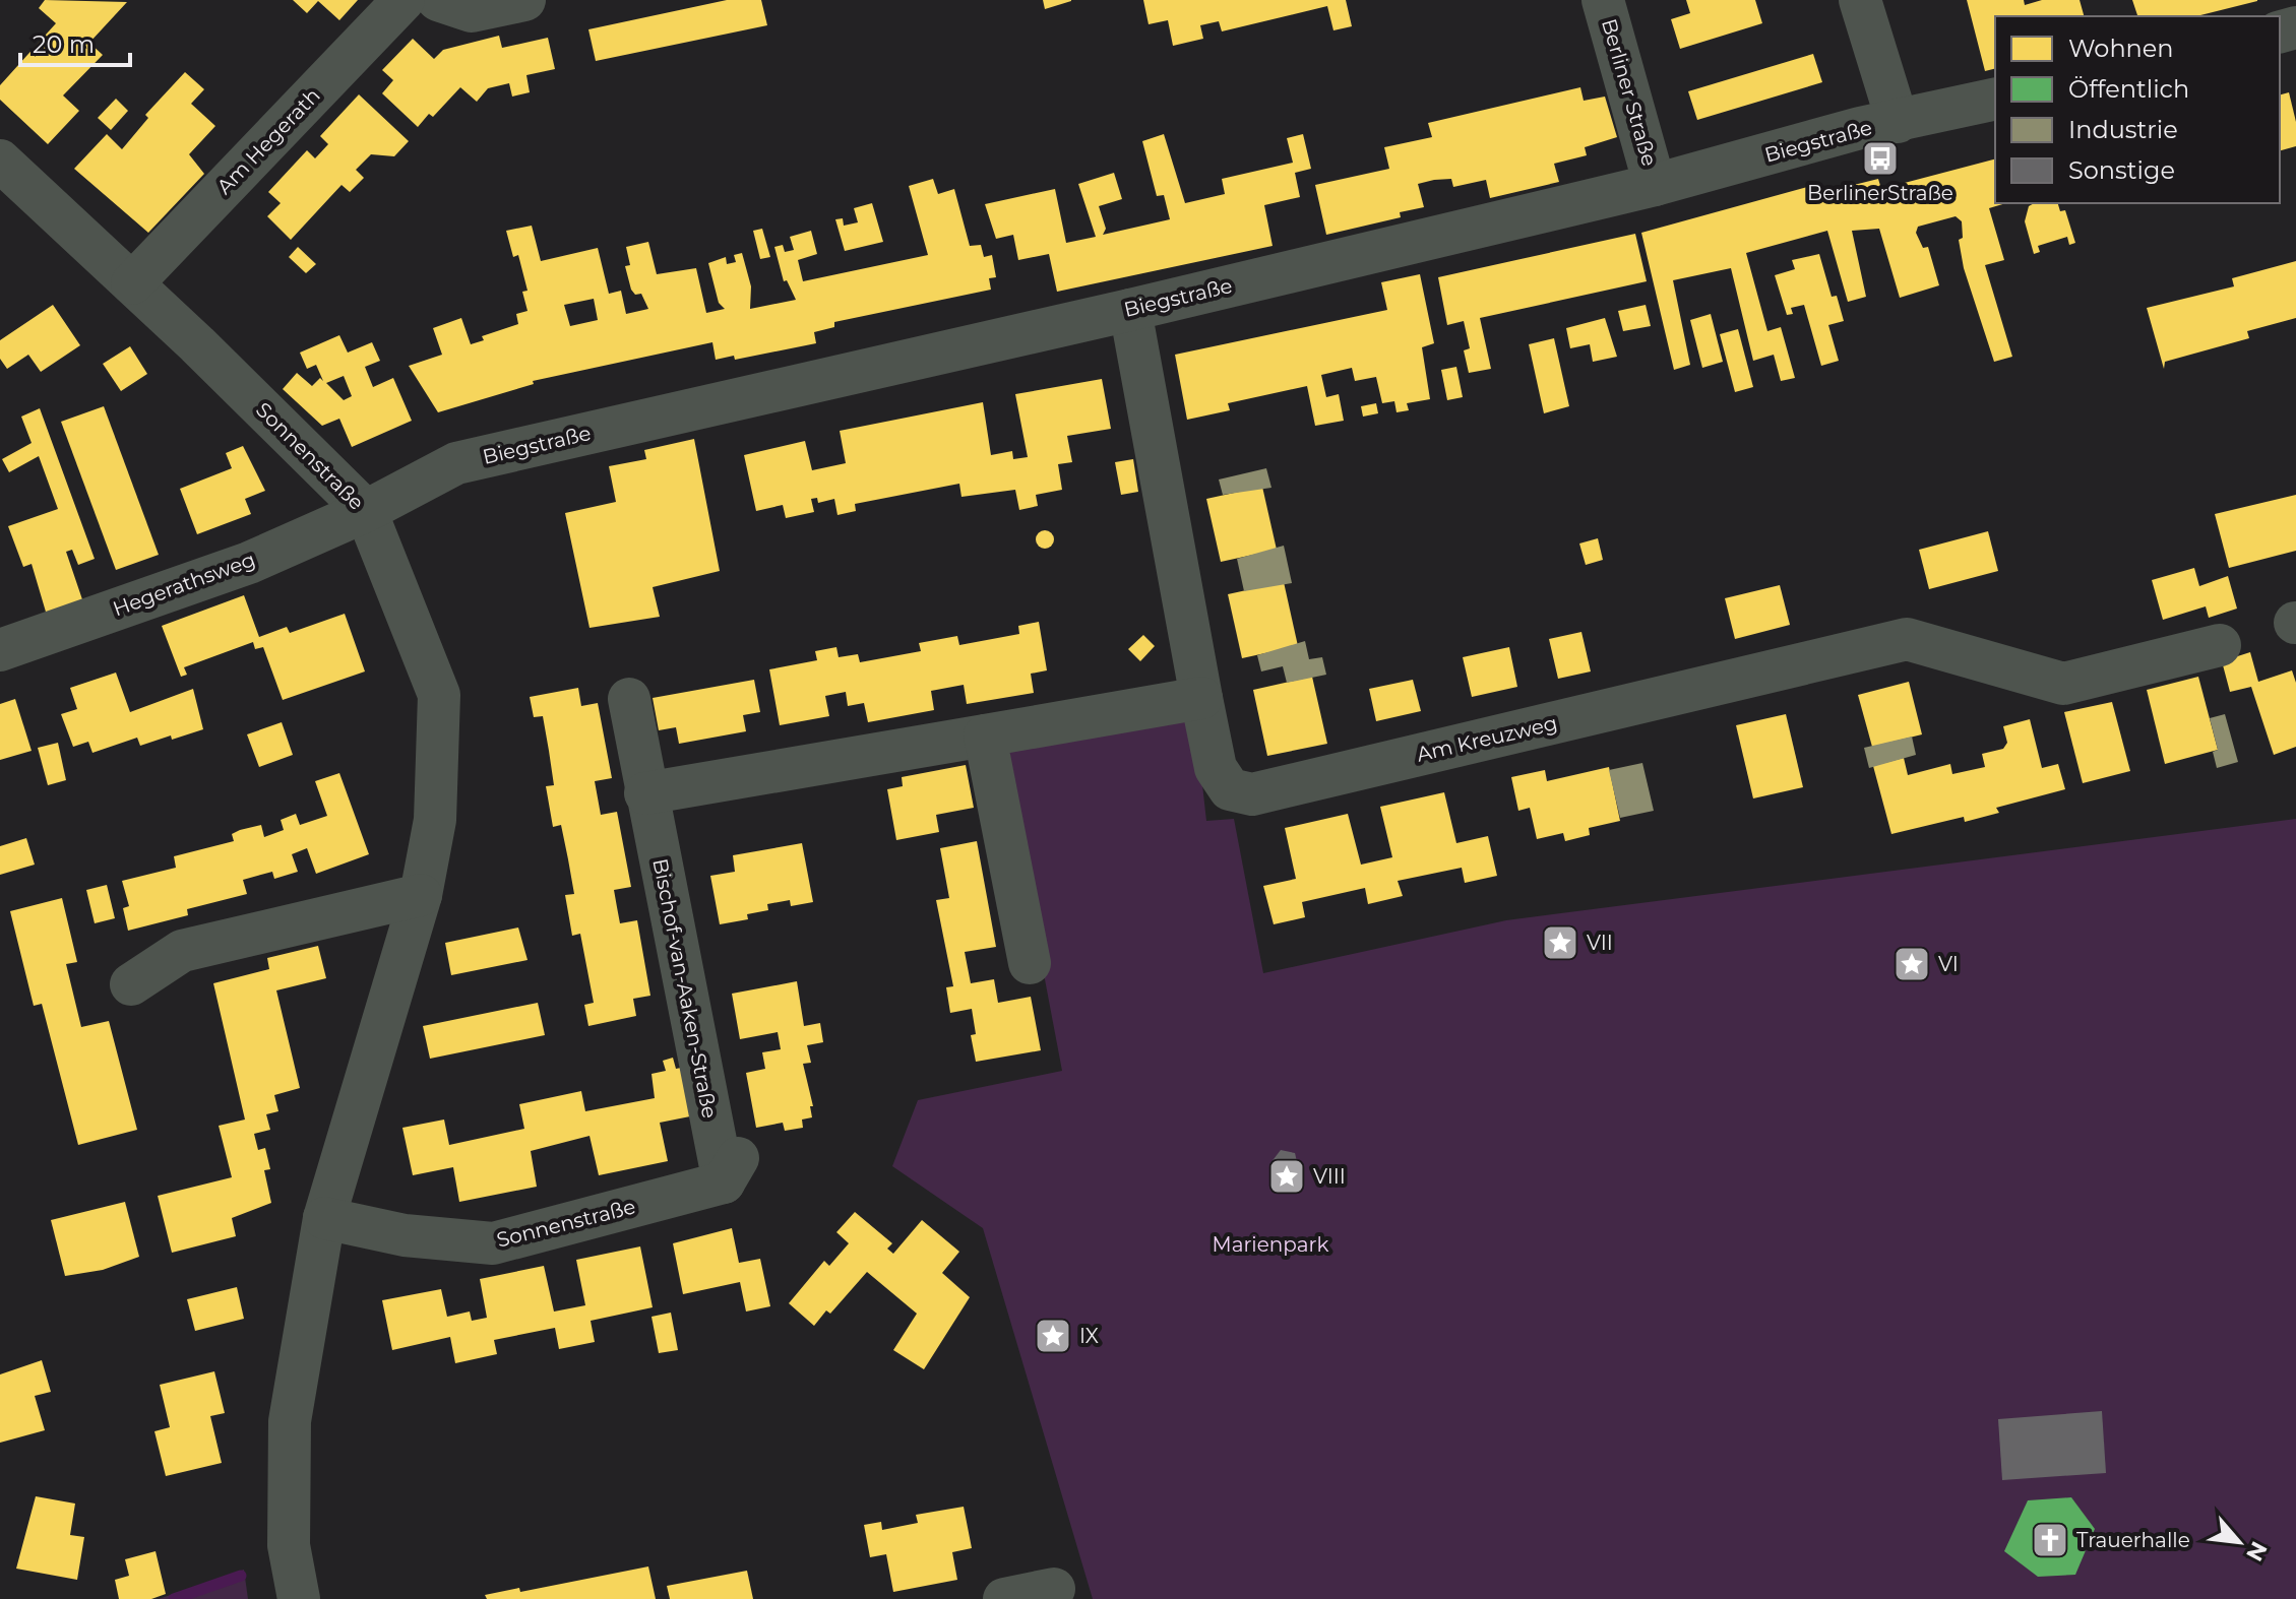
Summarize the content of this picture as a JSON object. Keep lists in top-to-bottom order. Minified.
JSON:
{"streets":{"street":["Berliner Straße","Am Hegerath","Biegstraße","Sonnenstraße","Hegerathsweg","Am Kreuzweg","Bischof-van-Aaken-Straße"]},"crossings":[["Berliner Straße","Biegstraße"],["Am Hegerath","Sonnenstraße"],["Biegstraße","Sonnenstraße"],["Biegstraße","Hegerathsweg"],["Biegstraße","Am Kreuzweg"],["Sonnenstraße","Hegerathsweg"],["Sonnenstraße","Bischof-van-Aaken-Straße"]],"parks":["Marienpark"],"places":{"bus stop":["BerlinerStraße"],"place":["VII","VI","VIII","IX"],"church":["Trauerhalle"]},"legend":["Wohnen","Öffentlich","Industrie","Sonstige"],"scale_bar":"20 m","north":"bottom right"}
